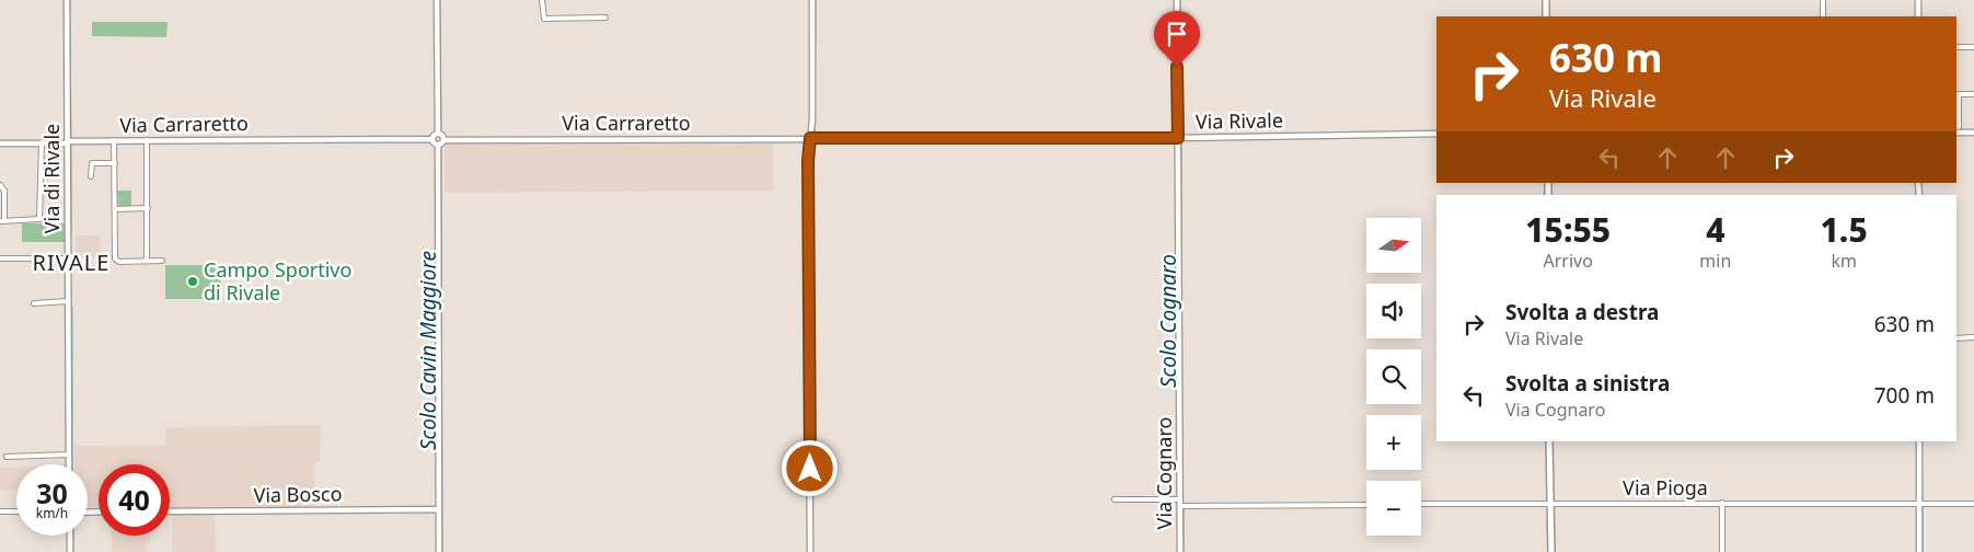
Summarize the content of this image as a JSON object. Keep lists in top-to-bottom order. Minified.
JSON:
{"streets":{"street":["Via Rivale","Via Carraretto","Via di Rivale","Via Cognaro","Via Pioga","Via Bosco"]},"crossings":[["Via Rivale","Via Carraretto"],["Via Rivale","Via Cognaro"],["Via Carraretto","Via di Rivale"]],"districts":["RIVALE"],"water":["Scolo Cognaro","Scolo Cavin Maggiore"],"places":["Campo Sportivo di Rivale"],"north":"right","page":{"turn":["630 m","Via Rivale"],"eta":["15:55","Arrivo","4","min","1.5","km"],"map_buttons":["+","−"],"list":[{"name":"Svolta a destra","note":"Via Rivale","value":"630 m"},{"name":"Svolta a sinistra","note":"Via Cognaro","value":"700 m"}],"speed":"30 km/h","limit":"40"}}
